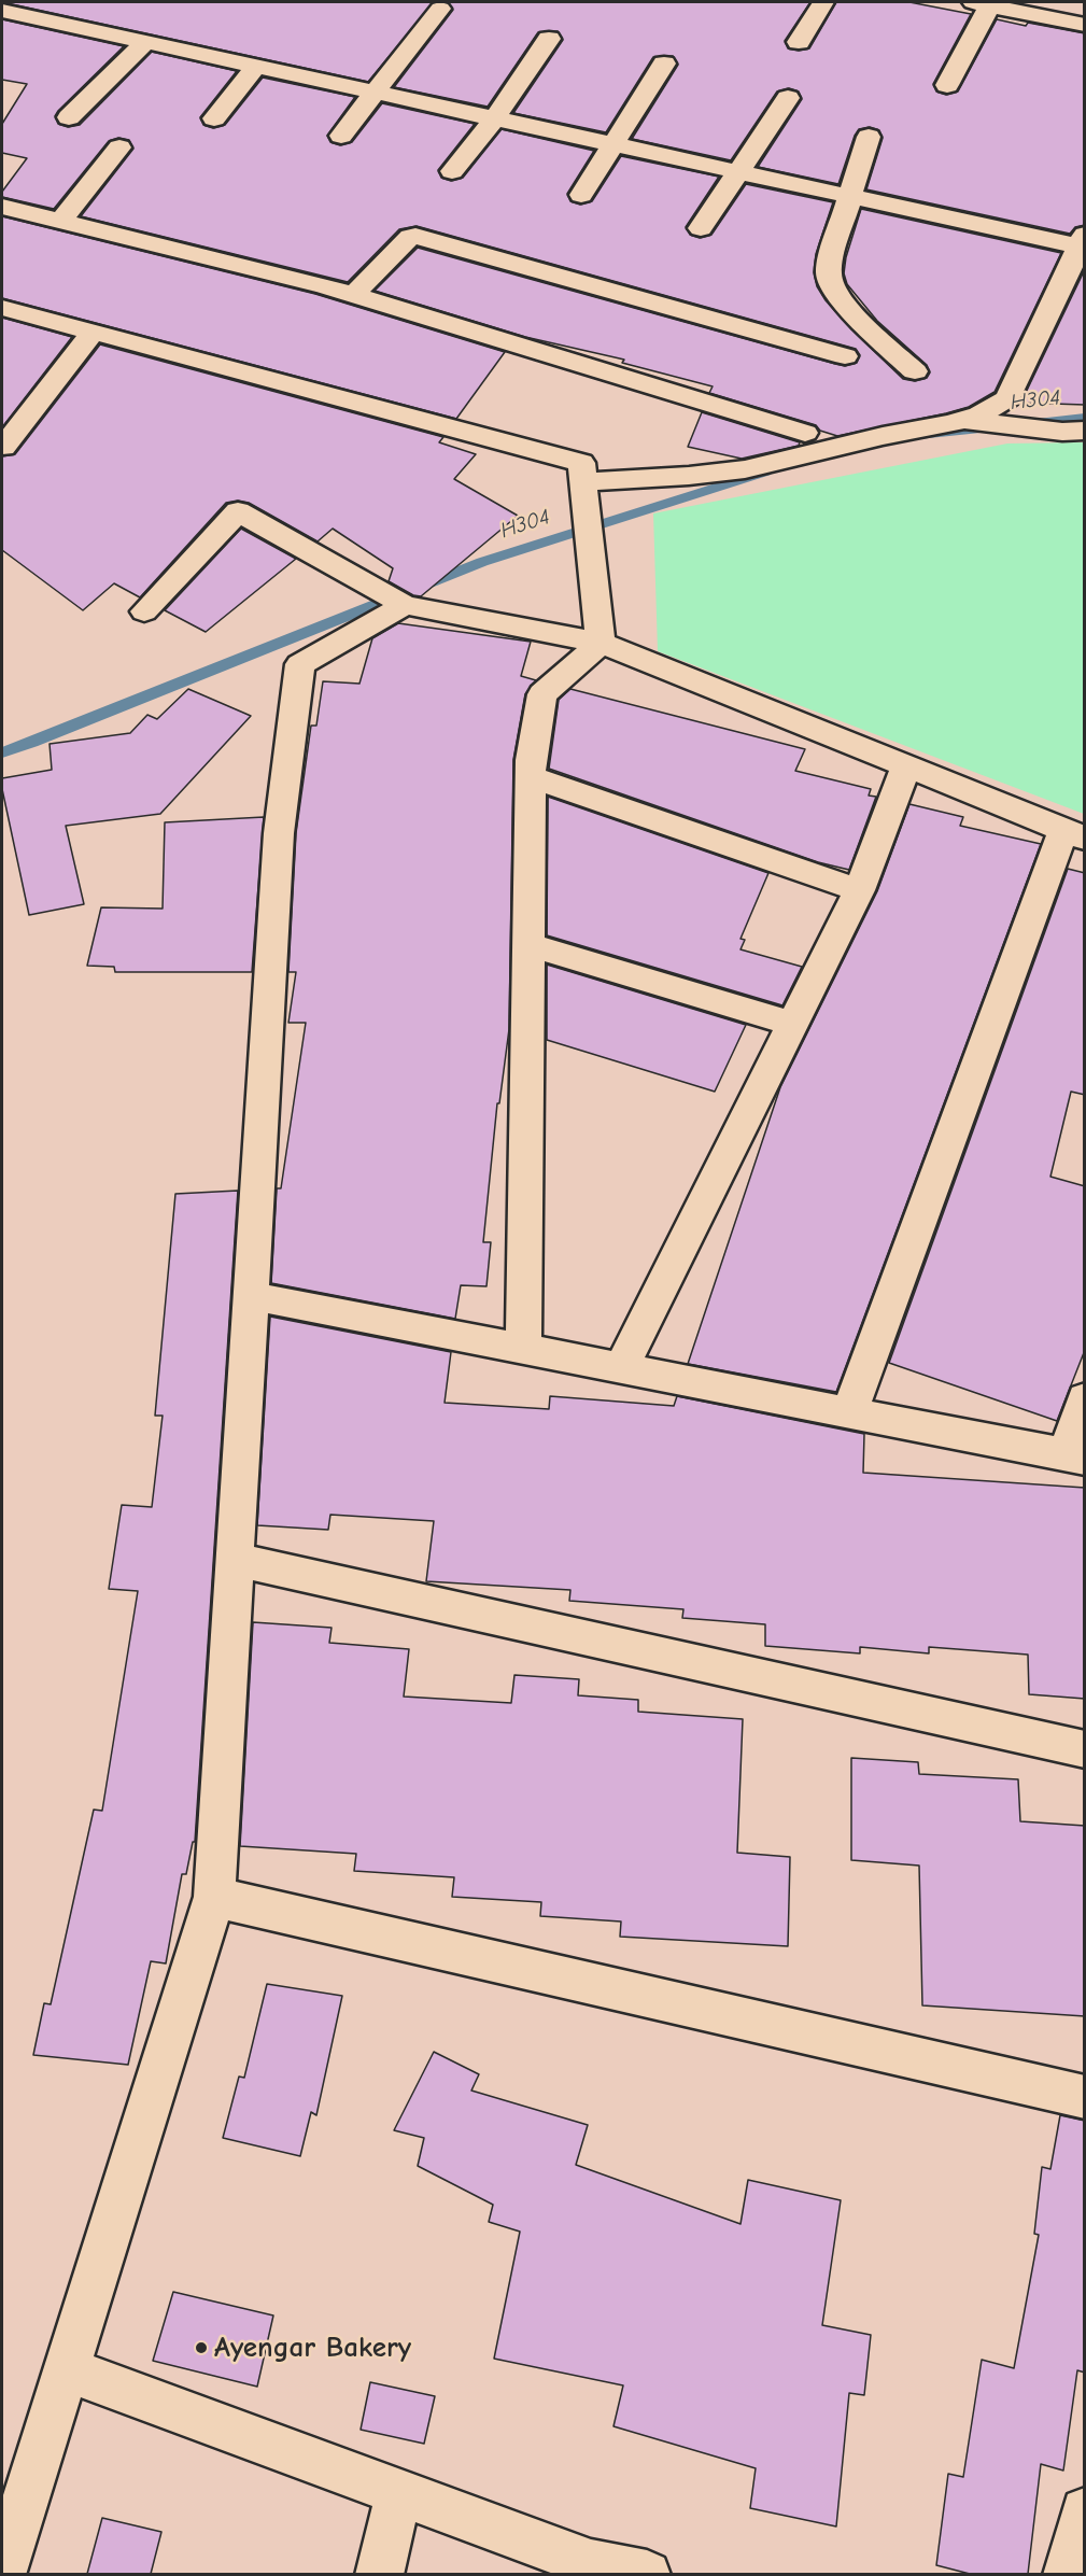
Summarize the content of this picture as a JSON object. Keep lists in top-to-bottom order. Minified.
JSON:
{"water":["H304"],"places":["Ayengar Bakery"]}
